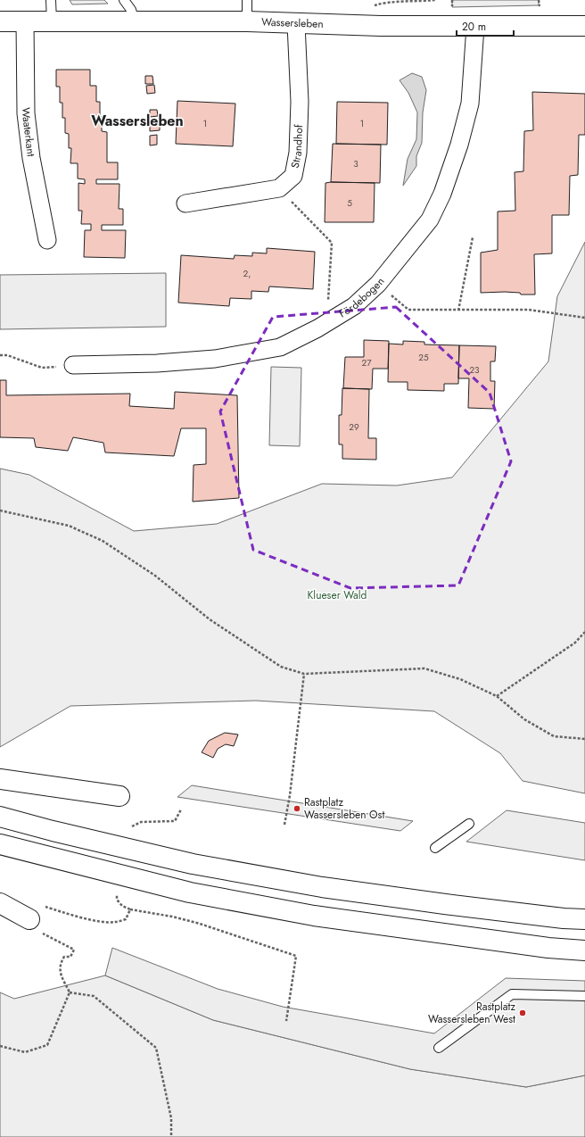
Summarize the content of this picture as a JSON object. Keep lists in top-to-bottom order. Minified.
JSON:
{"streets":{"main road":["Wassersleben"],"street":["Waaterkant","Strandhof","Fördebogen"]},"crossings":[["Wassersleben","Waaterkant"],["Wassersleben","Strandhof"],["Wassersleben","Fördebogen"]],"districts":["Wassersleben"],"parks":["Klueser Wald"],"places":["Rastplatz Wassersleben Ost","Rastplatz Wassersleben West"],"house_numbers":["1","1","3","5","2,","25","27","23","29"],"scale_bar":"20 m"}
